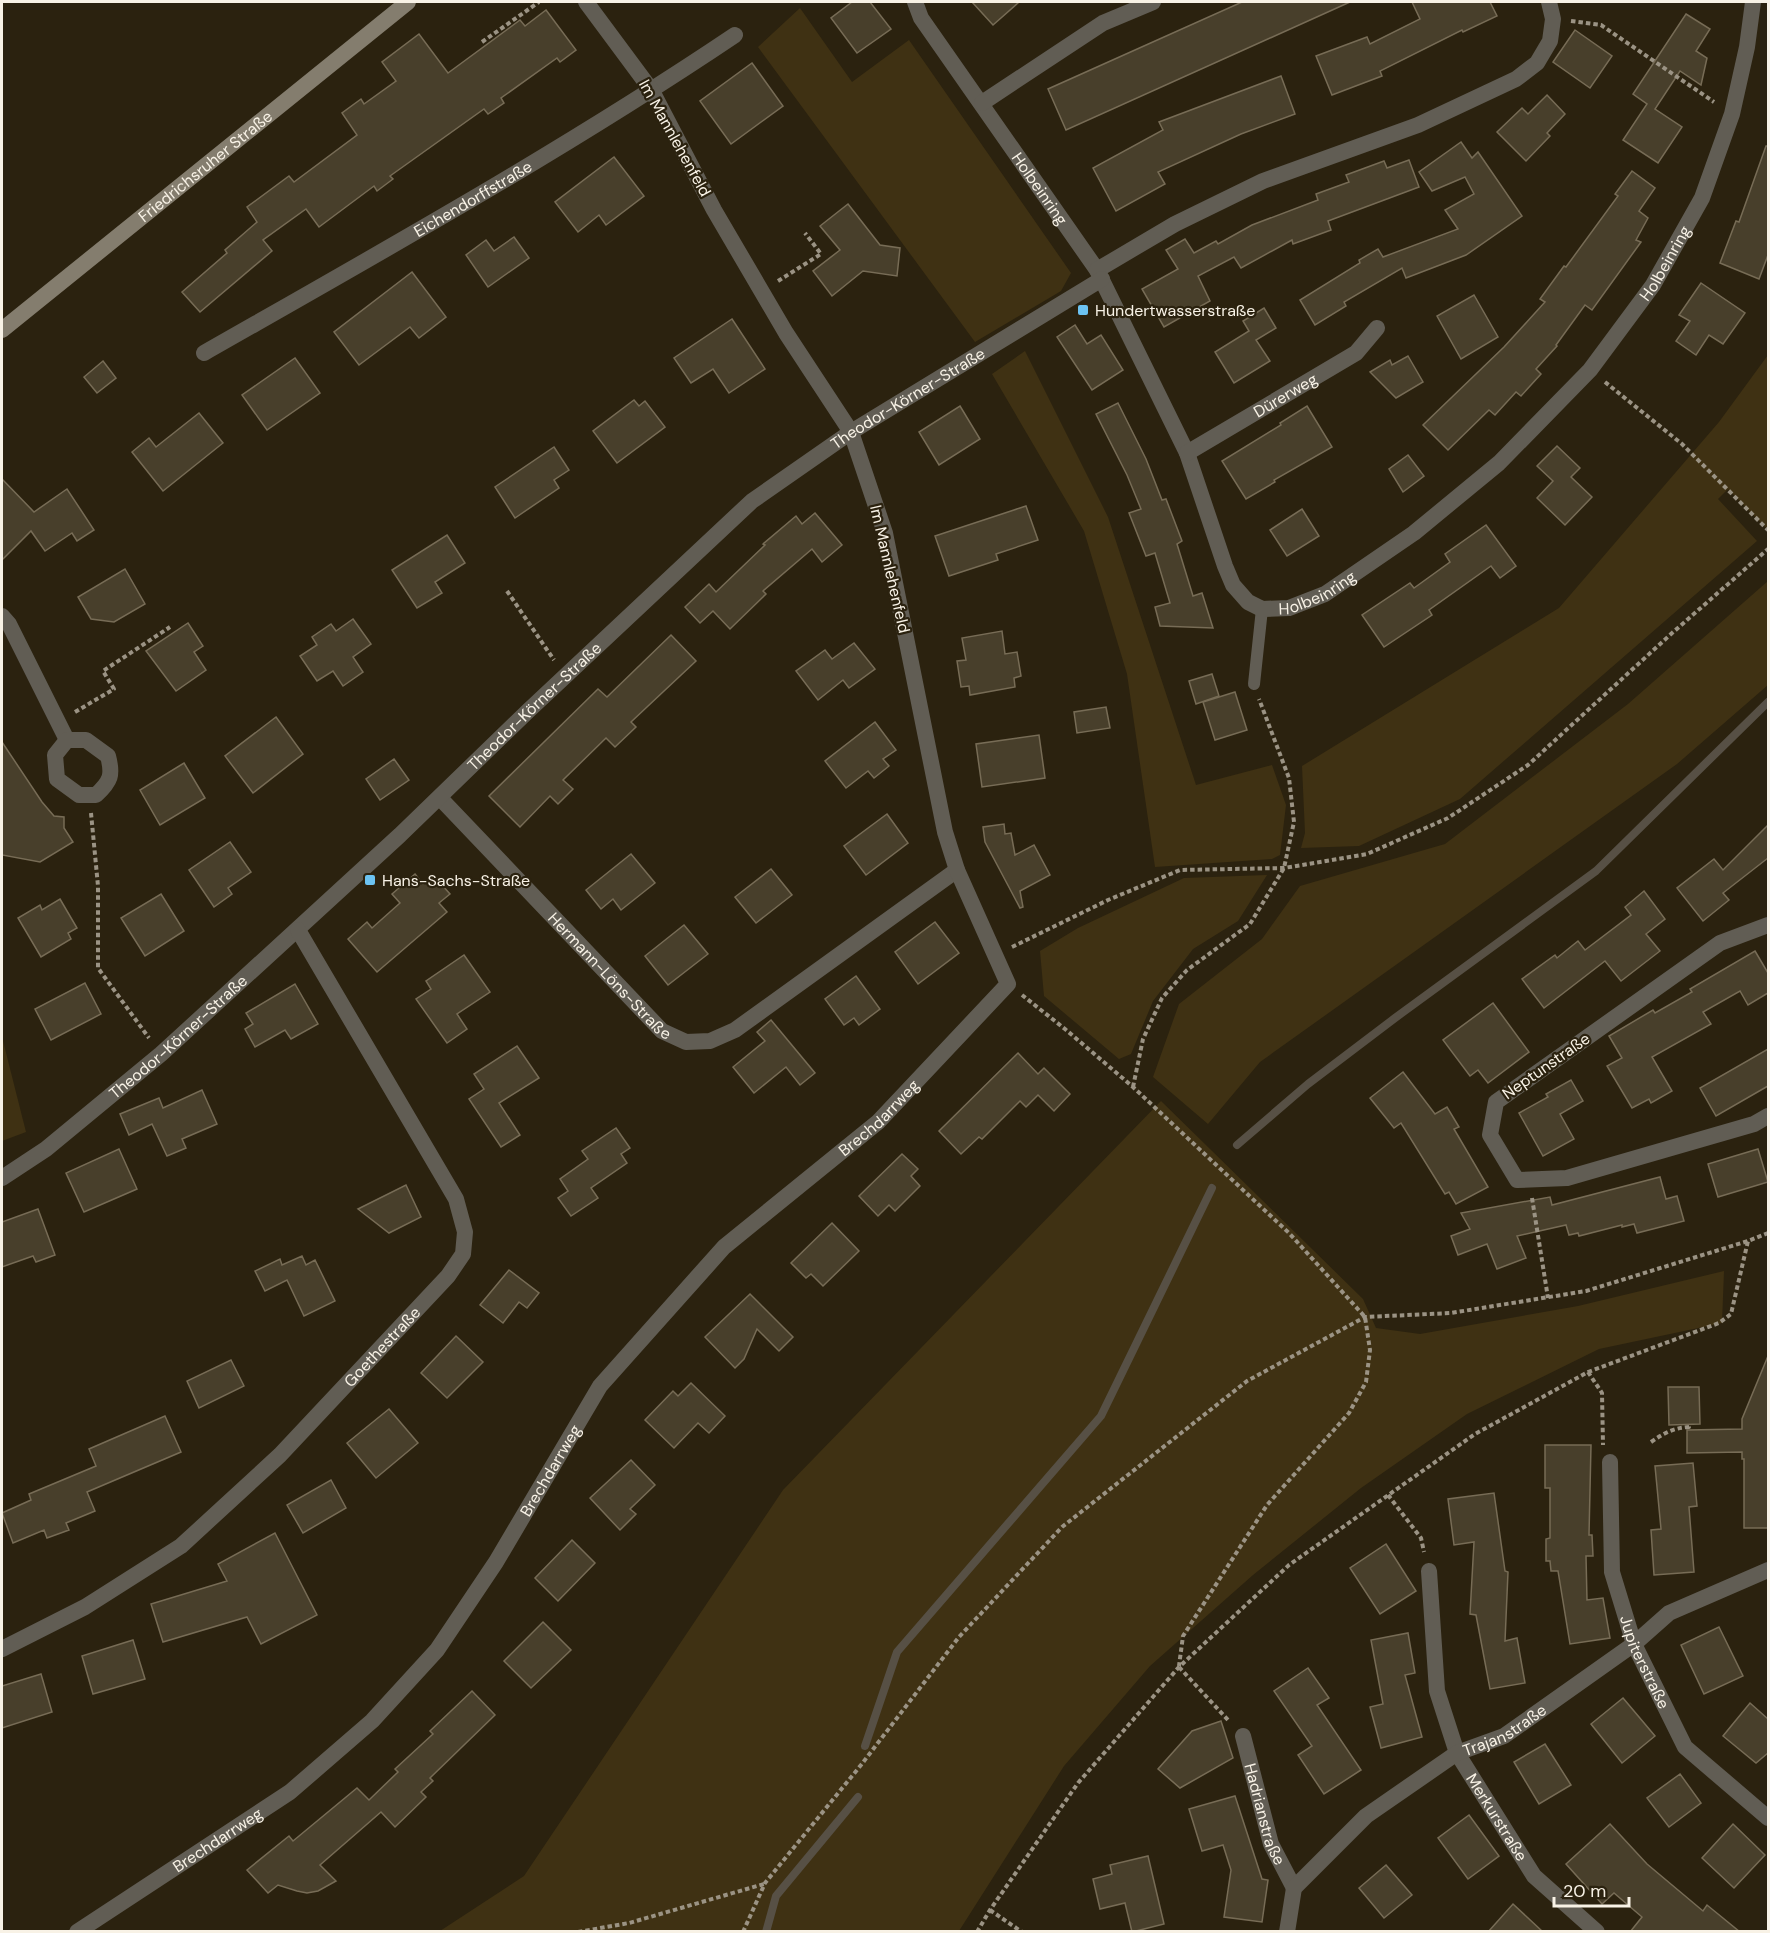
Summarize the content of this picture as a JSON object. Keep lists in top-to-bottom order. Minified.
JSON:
{"streets":{"main road":["Friedrichsruher Straße"],"street":["Im Mannlehenfeld","Holbeinring","Eichendorffstraße","Dürerweg","Theodor-Körner-Straße","Hermann-Löns-Straße","Neptunstraße","Brechdarrweg","Goethestraße","Jupiterstraße","Trajanstraße","Hadrianstraße","Merkurstraße"]},"crossings":[["Im Mannlehenfeld","Eichendorffstraße"],["Im Mannlehenfeld","Theodor-Körner-Straße"],["Im Mannlehenfeld","Hermann-Löns-Straße"],["Im Mannlehenfeld","Brechdarrweg"],["Holbeinring","Dürerweg"],["Holbeinring","Theodor-Körner-Straße"],["Theodor-Körner-Straße","Hermann-Löns-Straße"],["Theodor-Körner-Straße","Goethestraße"],["Jupiterstraße","Trajanstraße"],["Trajanstraße","Hadrianstraße"],["Trajanstraße","Merkurstraße"]],"places":{"transit":["Hundertwasserstraße","Hans-Sachs-Straße"]},"scale_bar":"20 m"}
